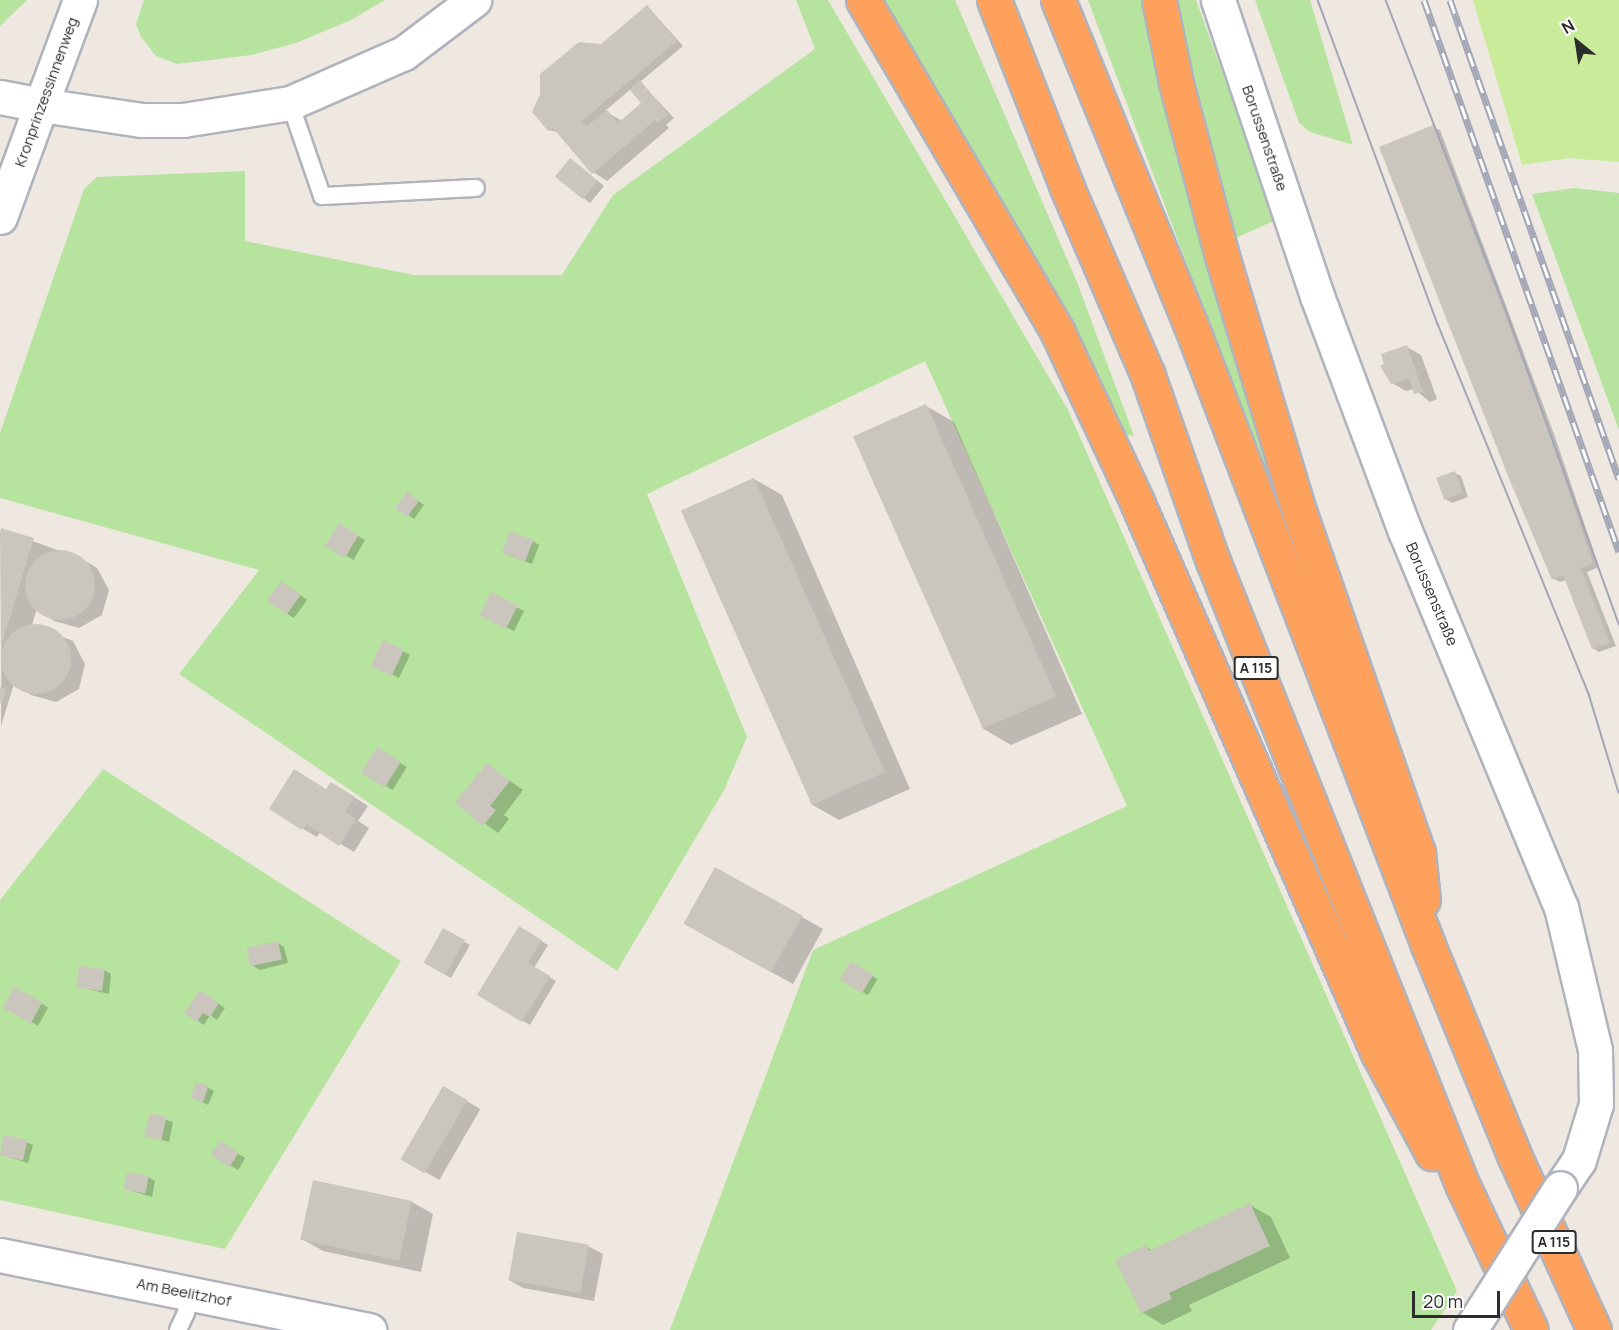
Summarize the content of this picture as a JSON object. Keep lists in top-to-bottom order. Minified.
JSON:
{"streets":{"highway":["A 115"],"street":["Kronprinzessinnenweg","Borussenstraße","Am Beelitzhof"]},"scale_bar":"20 m","north":"top left"}
